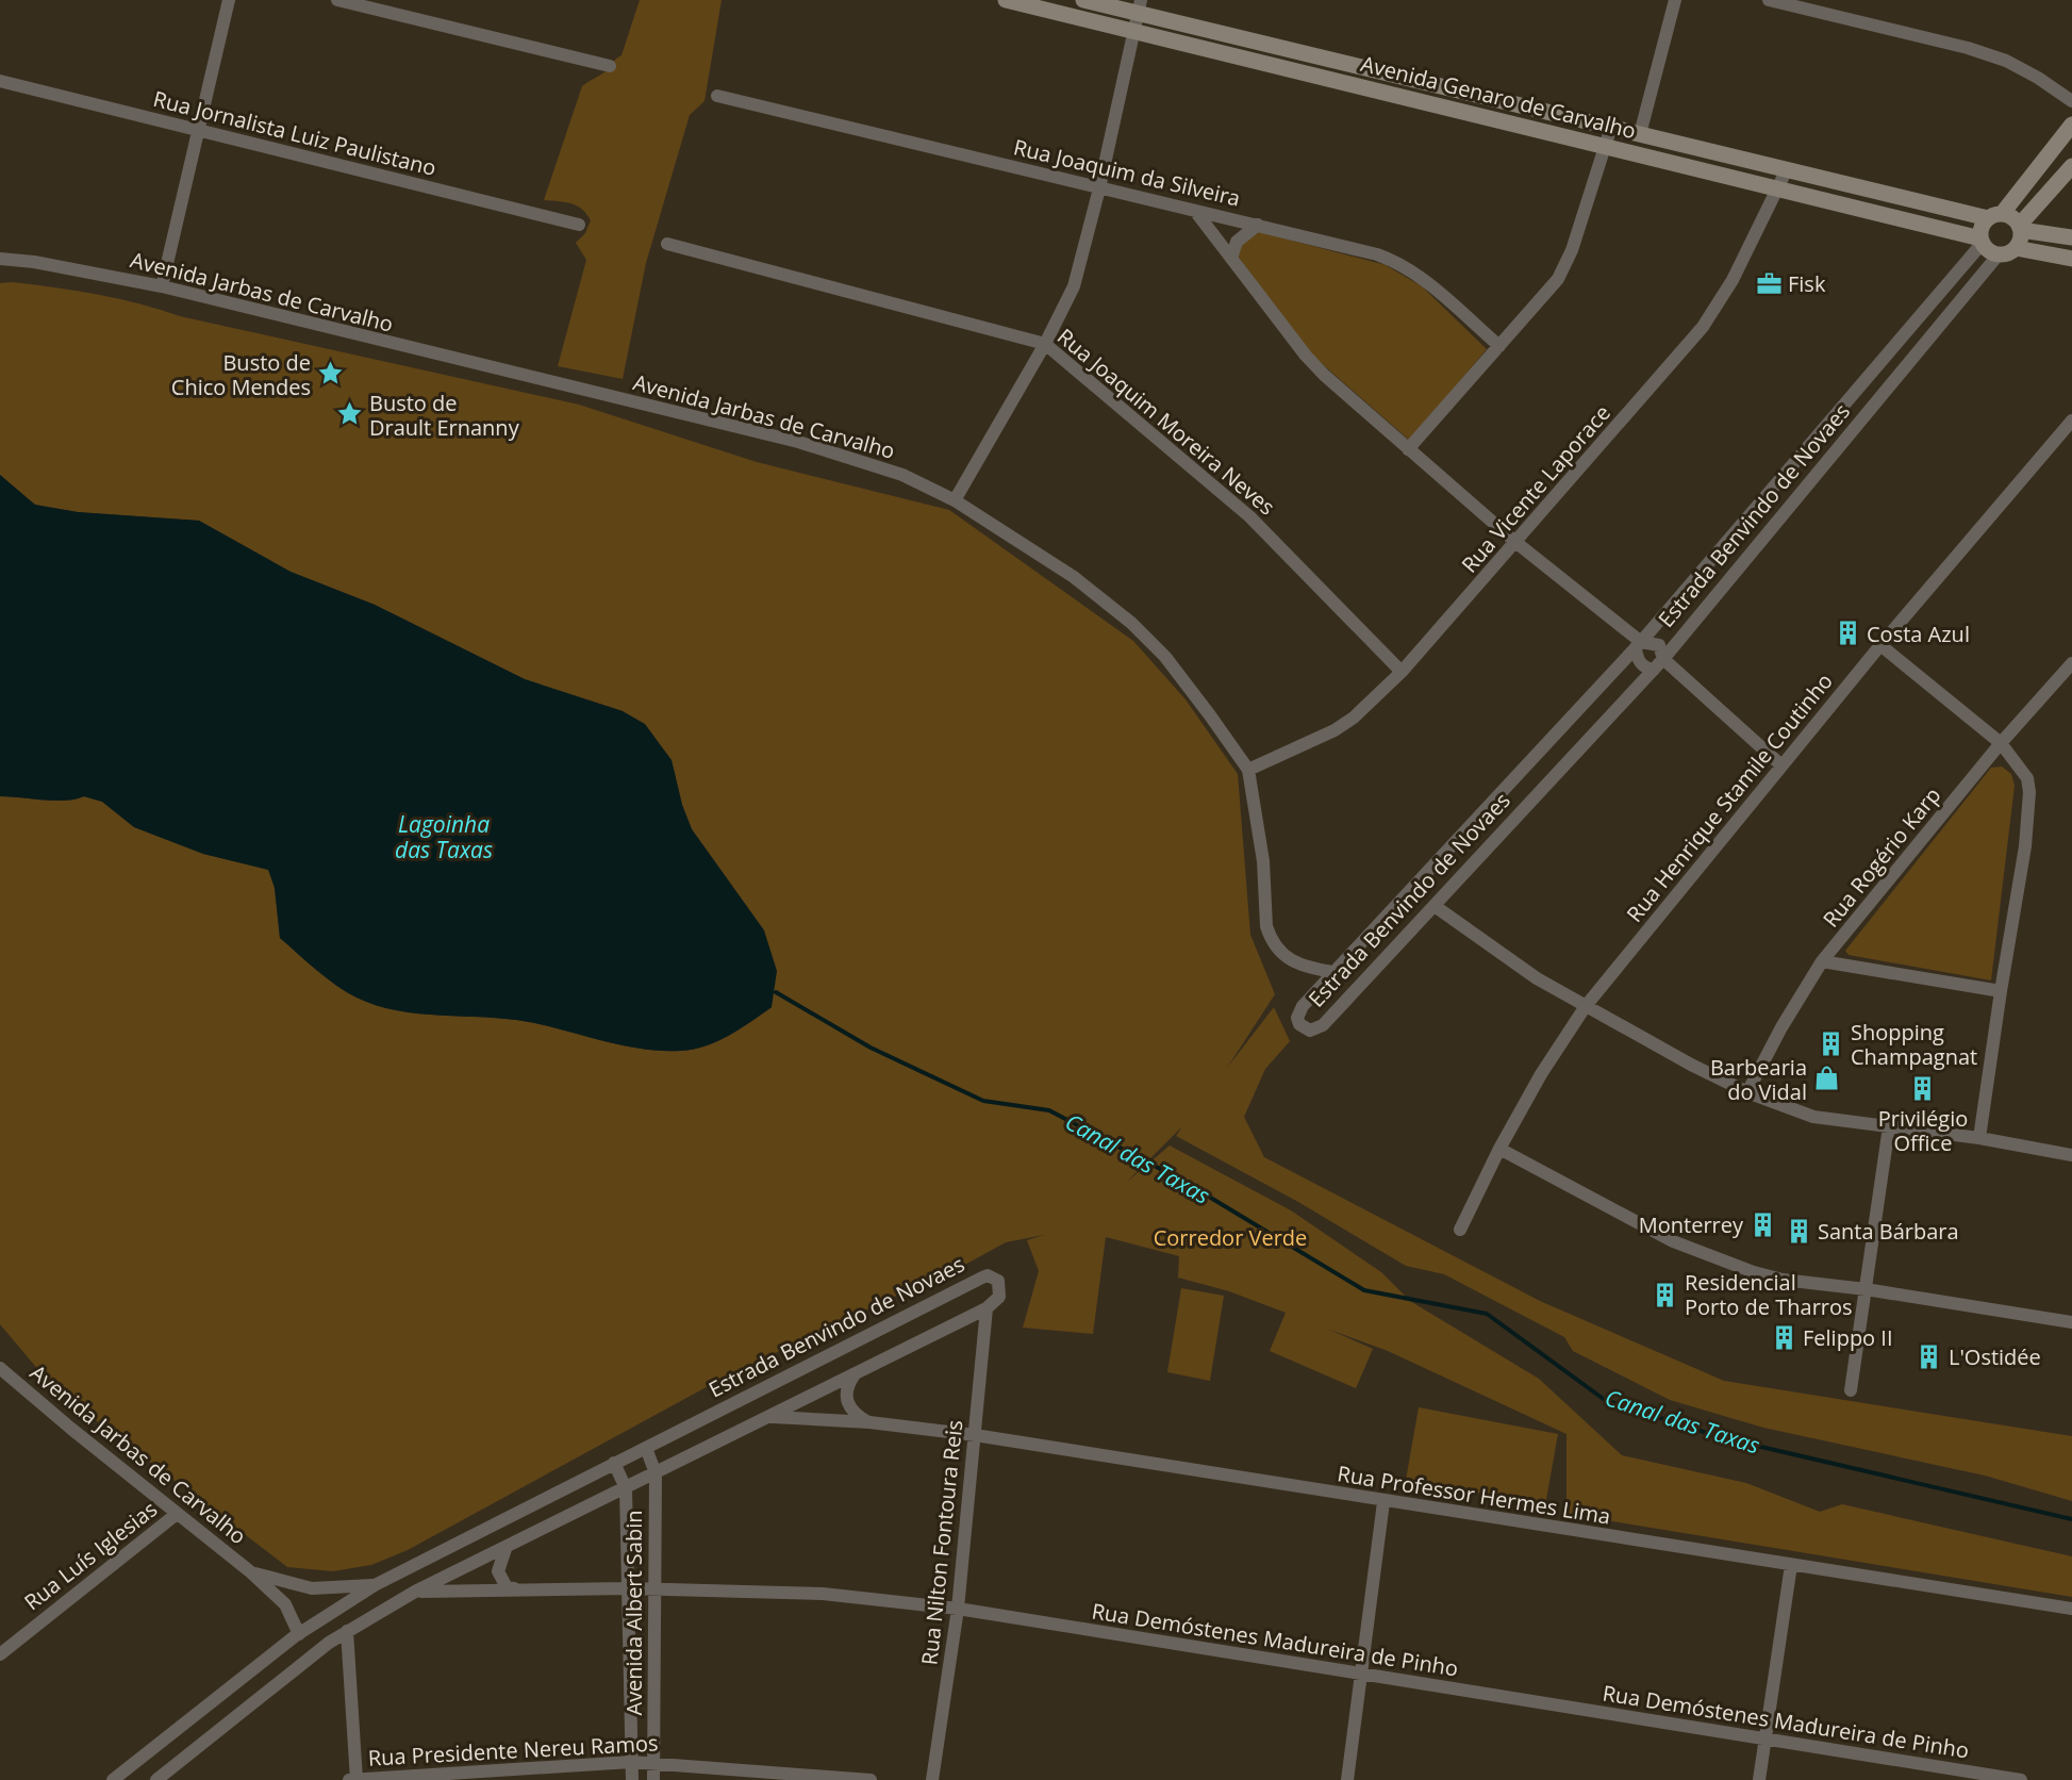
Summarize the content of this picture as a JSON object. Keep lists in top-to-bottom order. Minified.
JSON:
{"streets":{"street":["Avenida Genaro de Carvalho","Rua Jornalista Luiz Paulistano","Rua Joaquim da Silveira","Avenida Jarbas de Carvalho","Rua Joaquim Moreira Neves","Rua Vicente Laporace","Estrada Benvindo de Novaes","Rua Henrique Stamile Coutinho","Rua Rogério Karp","Rua Professor Hermes Lima","Rua Nilton Fontoura Reis","Rua Luís Iglesias","Avenida Albert Sabin","Rua Demóstenes Madureira de Pinho","Rua Presidente Nereu Ramos"]},"crossings":[["Avenida Genaro de Carvalho","Rua Vicente Laporace"],["Avenida Genaro de Carvalho","Estrada Benvindo de Novaes"],["Avenida Jarbas de Carvalho","Rua Vicente Laporace"],["Avenida Jarbas de Carvalho","Estrada Benvindo de Novaes"],["Avenida Jarbas de Carvalho","Rua Luís Iglesias"],["Rua Joaquim Moreira Neves","Rua Vicente Laporace"],["Estrada Benvindo de Novaes","Rua Nilton Fontoura Reis"],["Estrada Benvindo de Novaes","Avenida Albert Sabin"],["Rua Professor Hermes Lima","Rua Nilton Fontoura Reis"],["Rua Nilton Fontoura Reis","Rua Demóstenes Madureira de Pinho"],["Avenida Albert Sabin","Rua Demóstenes Madureira de Pinho"],["Avenida Albert Sabin","Rua Presidente Nereu Ramos"]],"water":["Lagoinha das Taxas","Canal das Taxas"],"parks":["Corredor Verde"],"places":{"office":["Fisk"],"place":["Busto de Chico Mendes","Busto de Drault Ernanny"],"building":["Costa Azul","Shopping Champagnat","Privilégio Office","Monterrey","Santa Bárbara","Residencial Porto de Tharros","Felippo II","L'Ostidée"],"shop":["Barbearia do Vidal"]}}
